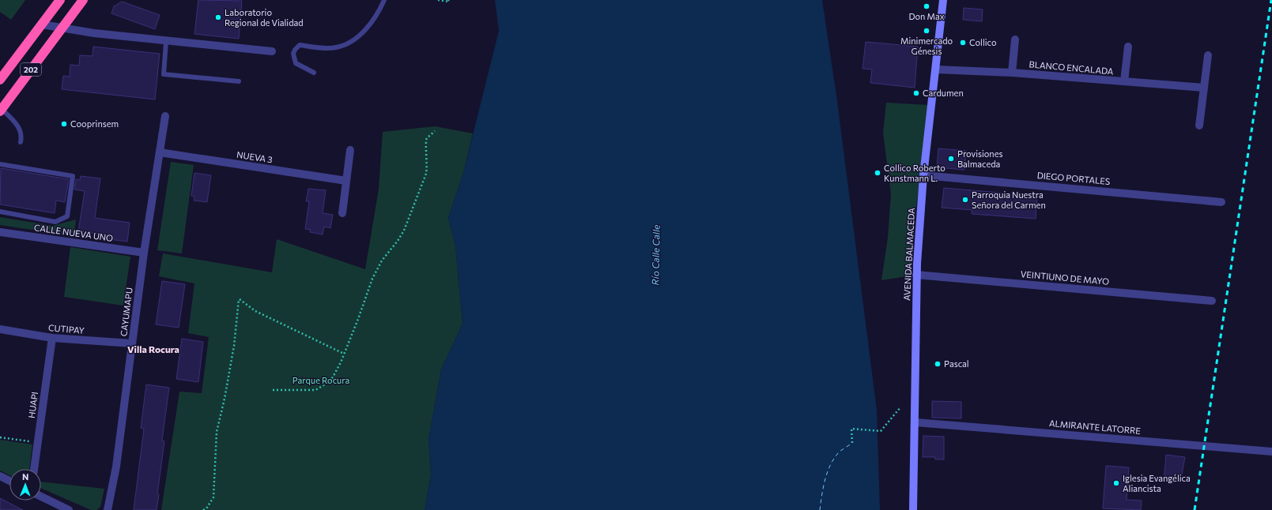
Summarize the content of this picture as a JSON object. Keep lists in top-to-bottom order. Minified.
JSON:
{"streets":{"highway":["202"],"main road":["AVENIDA BALMACEDA"],"street":["BLANCO ENCALADA","NUEVA 3","DIEGO PORTALES","CALLE NUEVA UNO","VEINTIUNO DE MAYO","CAYUMAPU","CUTIPAY","HUAPI","ALMIRANTE LATORRE"]},"crossings":[["BLANCO ENCALADA","AVENIDA BALMACEDA"],["NUEVA 3","CAYUMAPU"],["DIEGO PORTALES","AVENIDA BALMACEDA"],["CALLE NUEVA UNO","CAYUMAPU"],["AVENIDA BALMACEDA","VEINTIUNO DE MAYO"],["AVENIDA BALMACEDA","ALMIRANTE LATORRE"],["CAYUMAPU","CUTIPAY"],["CUTIPAY","HUAPI"]],"districts":["Villa Rocura"],"water":["Río Calle Calle"],"parks":["Parque Rocura"],"places":["Don Max","Laboratorio Regional de Vialidad","Minimercado Génesis","Collico","Cardumen","Cooprinsem","Provisiones Balmaceda","Collico Roberto Kunstmann L.","Parroquia Nuestra Señora del Carmen","Pascal","Iglesia Evangélica Aliancista"],"north":"top"}
